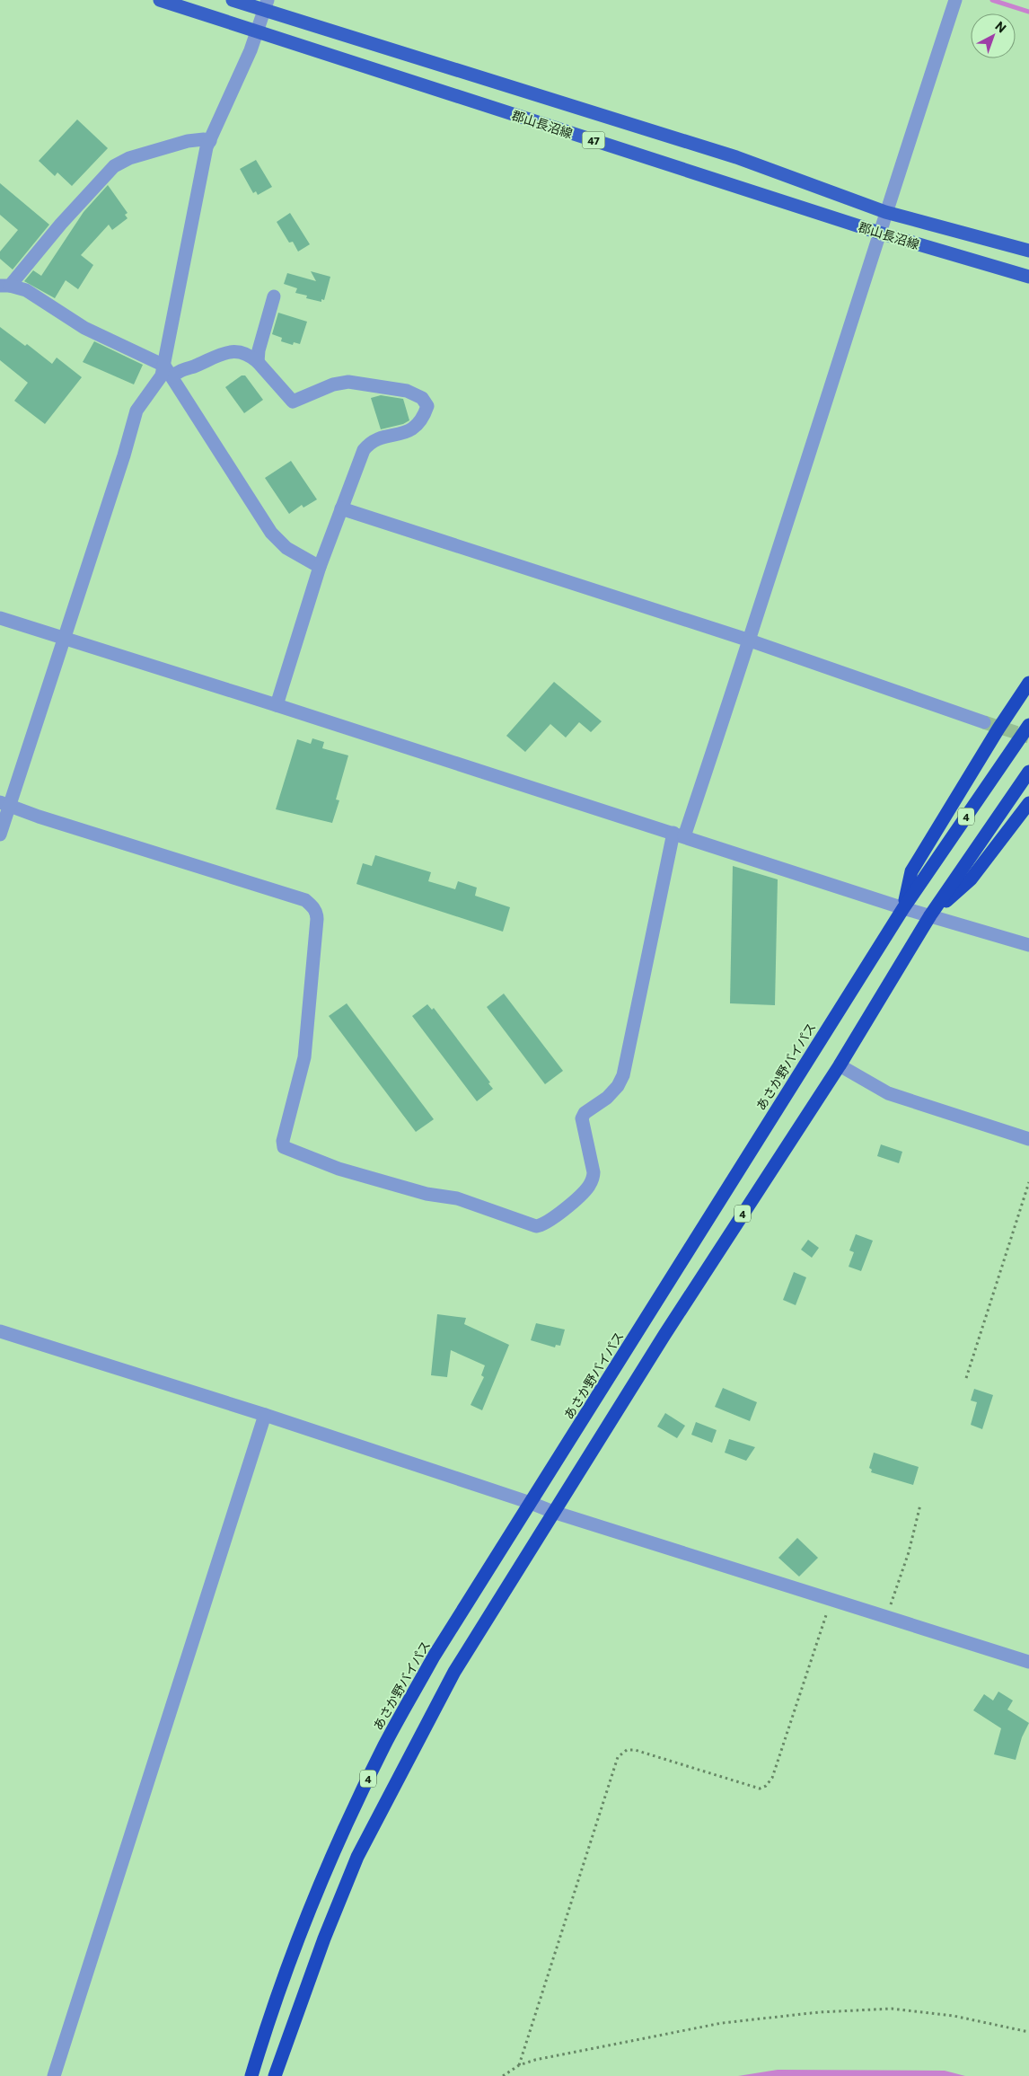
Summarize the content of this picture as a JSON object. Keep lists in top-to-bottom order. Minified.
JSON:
{"streets":{"highway":["4","あさか野バイパス"],"main road":["郡山長沼線","47"]},"north":"top right"}
